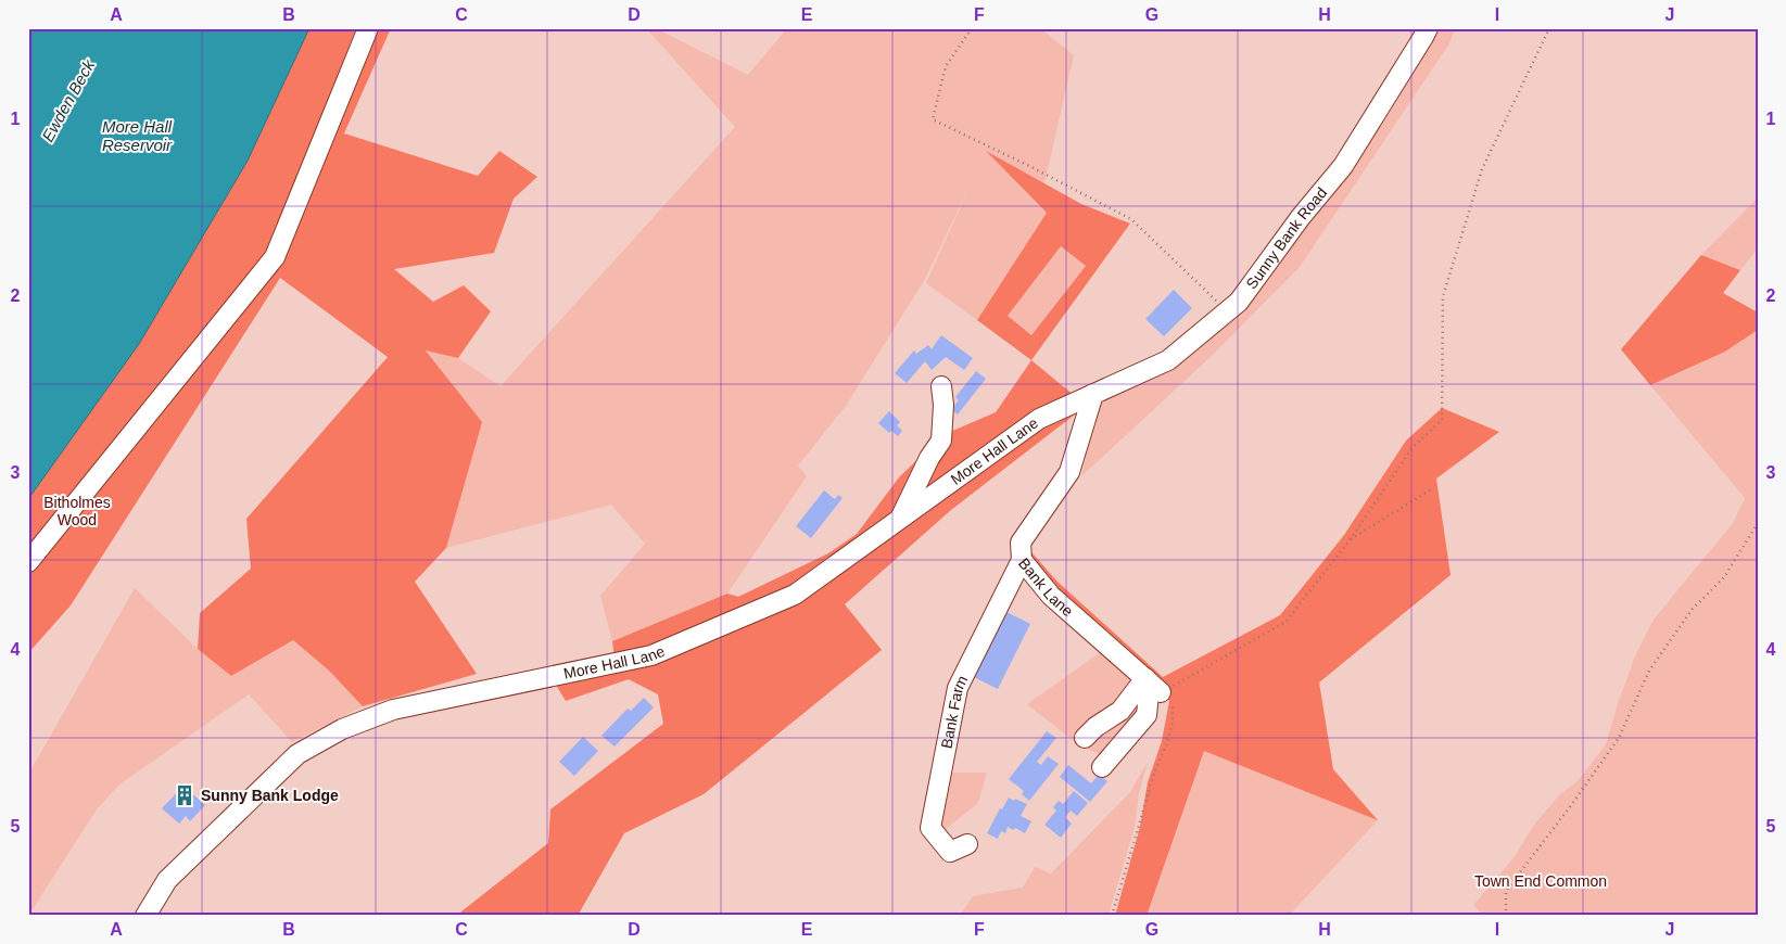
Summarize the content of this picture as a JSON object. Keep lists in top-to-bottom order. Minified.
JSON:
{"streets":{"street":["Sunny Bank Road","More Hall Lane","Bank Lane","Bank Farm"]},"crossings":[["Sunny Bank Road","More Hall Lane"],["Sunny Bank Road","Bank Lane"],["More Hall Lane","Bank Lane"],["Bank Lane","Bank Farm"]],"water":["Ewden Beck","More Hall Reservoir"],"parks":["Bitholmes Wood","Town End Common"],"places":{"building":["Sunny Bank Lodge"]},"grid":{"columns":["A","B","C","D","E","F","G","H","I","J"],"rows":["1","2","3","4","5"]}}
